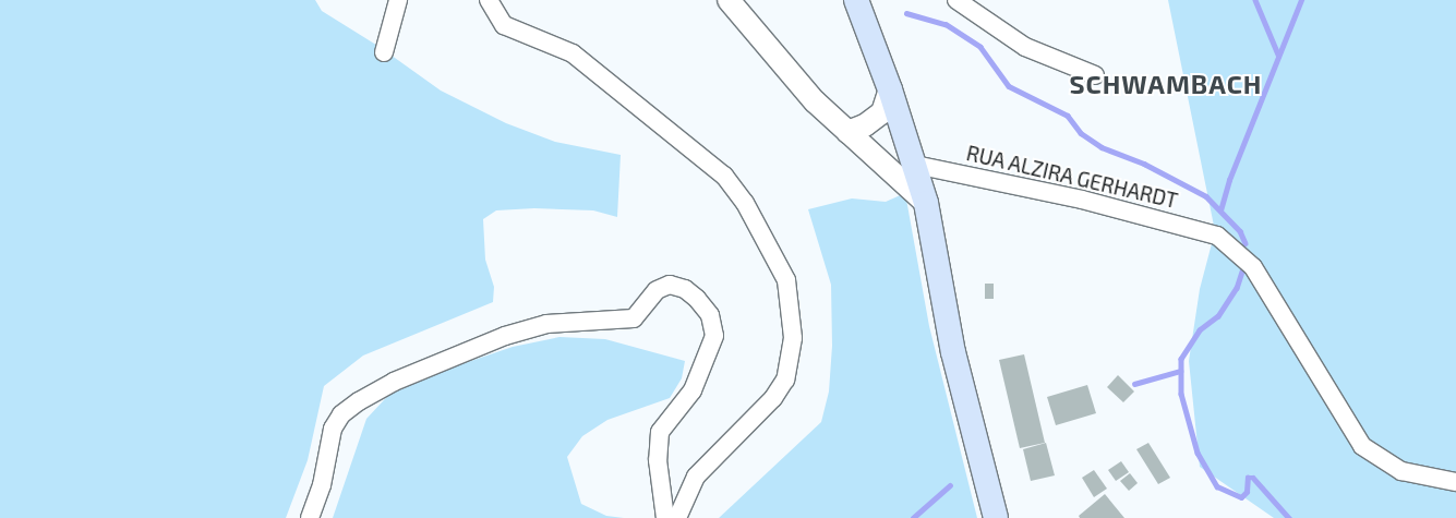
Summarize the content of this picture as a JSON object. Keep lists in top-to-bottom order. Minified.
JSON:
{"streets":{"street":["RUA ALZIRA GERHARDT"]},"districts":["SCHWAMBACH"]}
